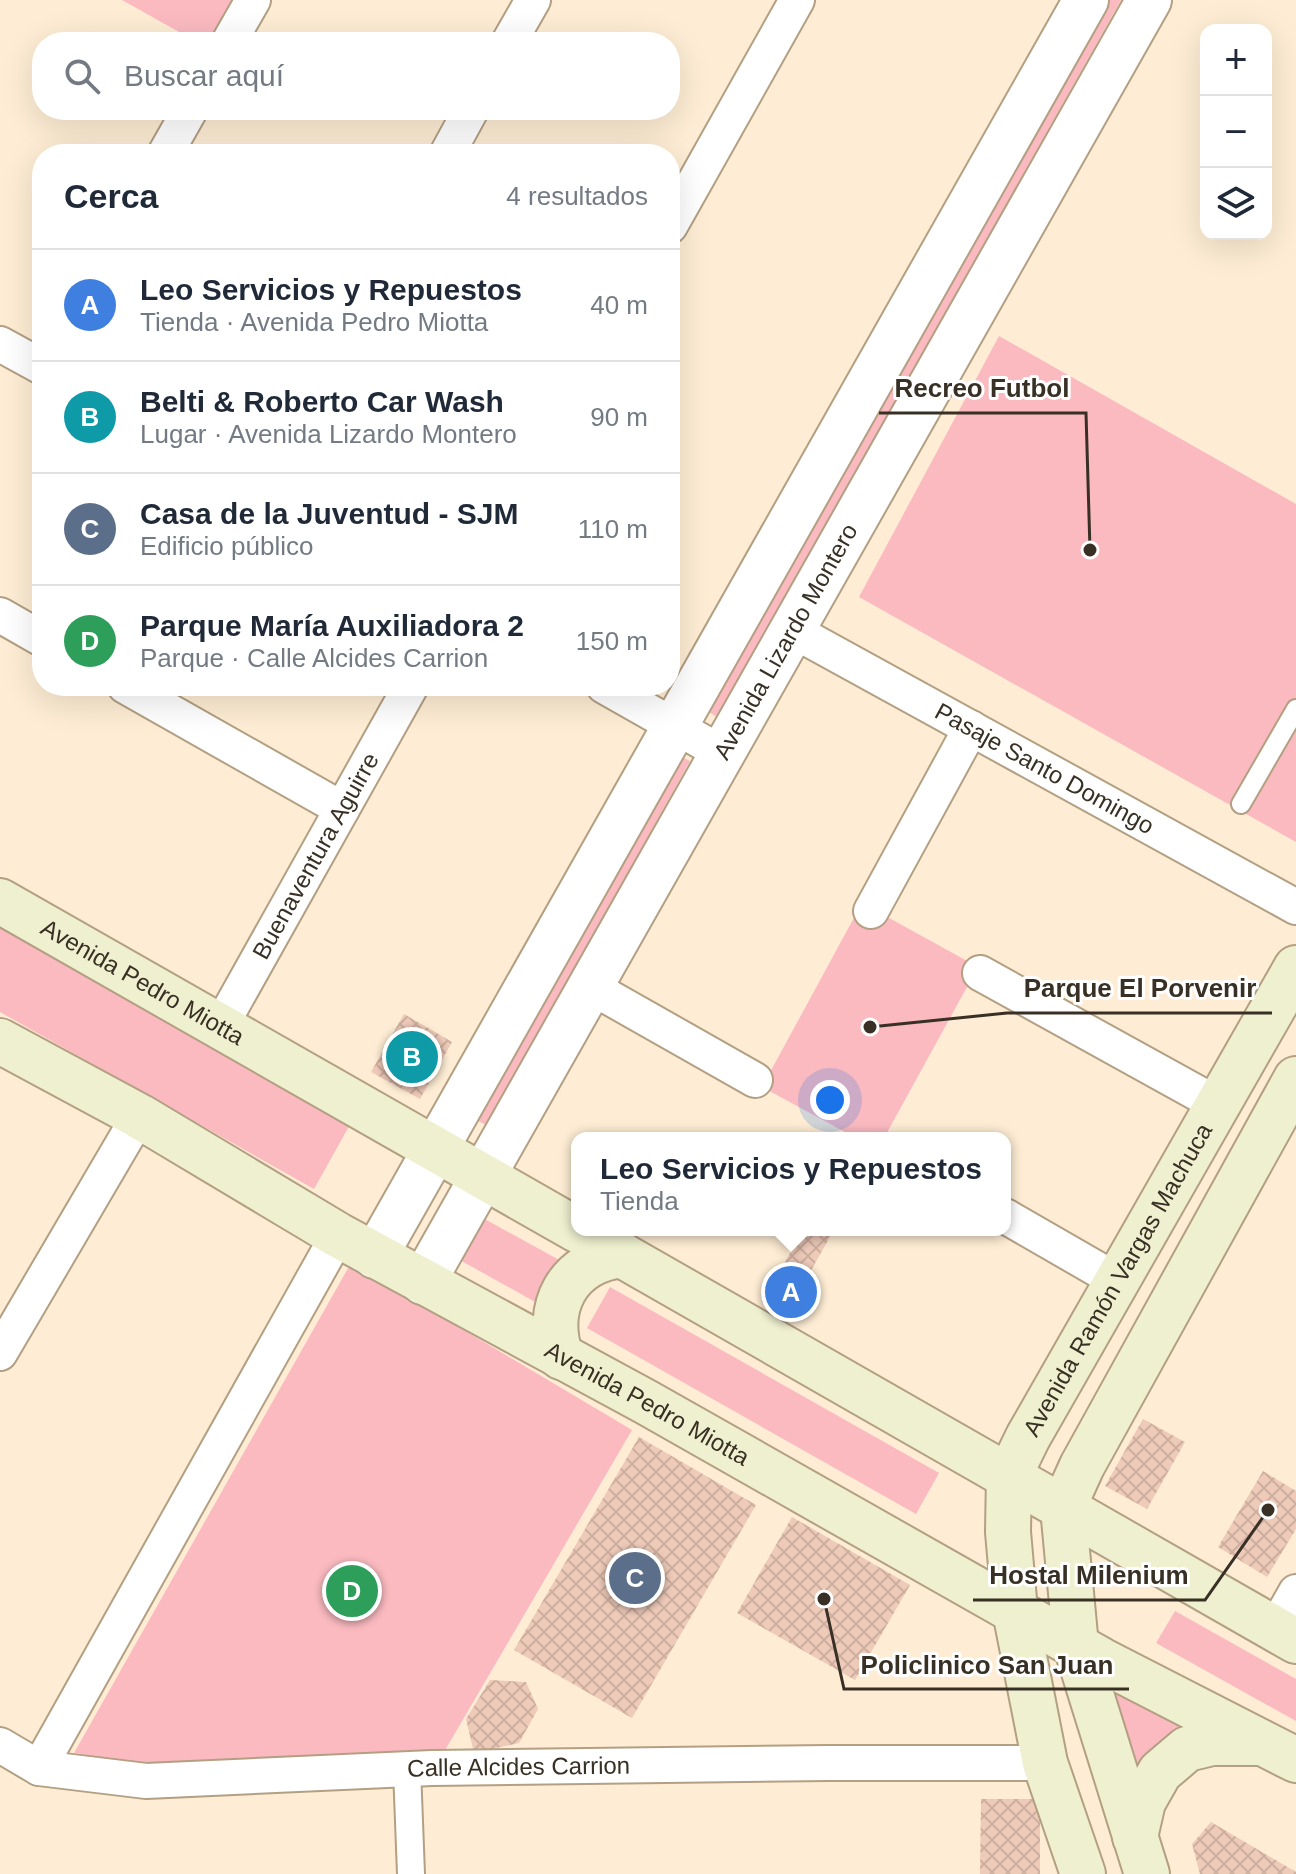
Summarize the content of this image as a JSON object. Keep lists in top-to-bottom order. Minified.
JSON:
{"streets":{"main road":["Avenida Pedro Miotta","Avenida Ramón Vargas Machuca"],"street":["Avenida Lizardo Montero","Pasaje Santo Domingo","Buenaventura Aguirre","Calle Alcides Carrion"]},"crossings":[["Avenida Lizardo Montero","Pasaje Santo Domingo"],["Avenida Lizardo Montero","Avenida Pedro Miotta"],["Buenaventura Aguirre","Avenida Pedro Miotta"],["Avenida Pedro Miotta","Avenida Ramón Vargas Machuca"],["Avenida Ramón Vargas Machuca","Calle Alcides Carrion"]],"places":["Recreo Futbol","Parque El Porvenir","Hostal Milenium","Policlinico San Juan"],"page":{"map_buttons":["+","−"],"search":"Buscar aquí","heading":["Cerca","4 resultados"],"list":[{"mark":"A","name":"Leo Servicios y Repuestos","note":"Tienda · Avenida Pedro Miotta","value":"40 m"},{"mark":"B","name":"Belti & Roberto Car Wash","note":"Lugar · Avenida Lizardo Montero","value":"90 m"},{"mark":"C","name":"Casa de la Juventud - SJM","note":"Edificio público","value":"110 m"},{"mark":"D","name":"Parque María Auxiliadora 2","note":"Parque · Calle Alcides Carrion","value":"150 m"}],"pins":["B","A","C","D"],"popup":["Leo Servicios y Repuestos","Tienda"]}}
